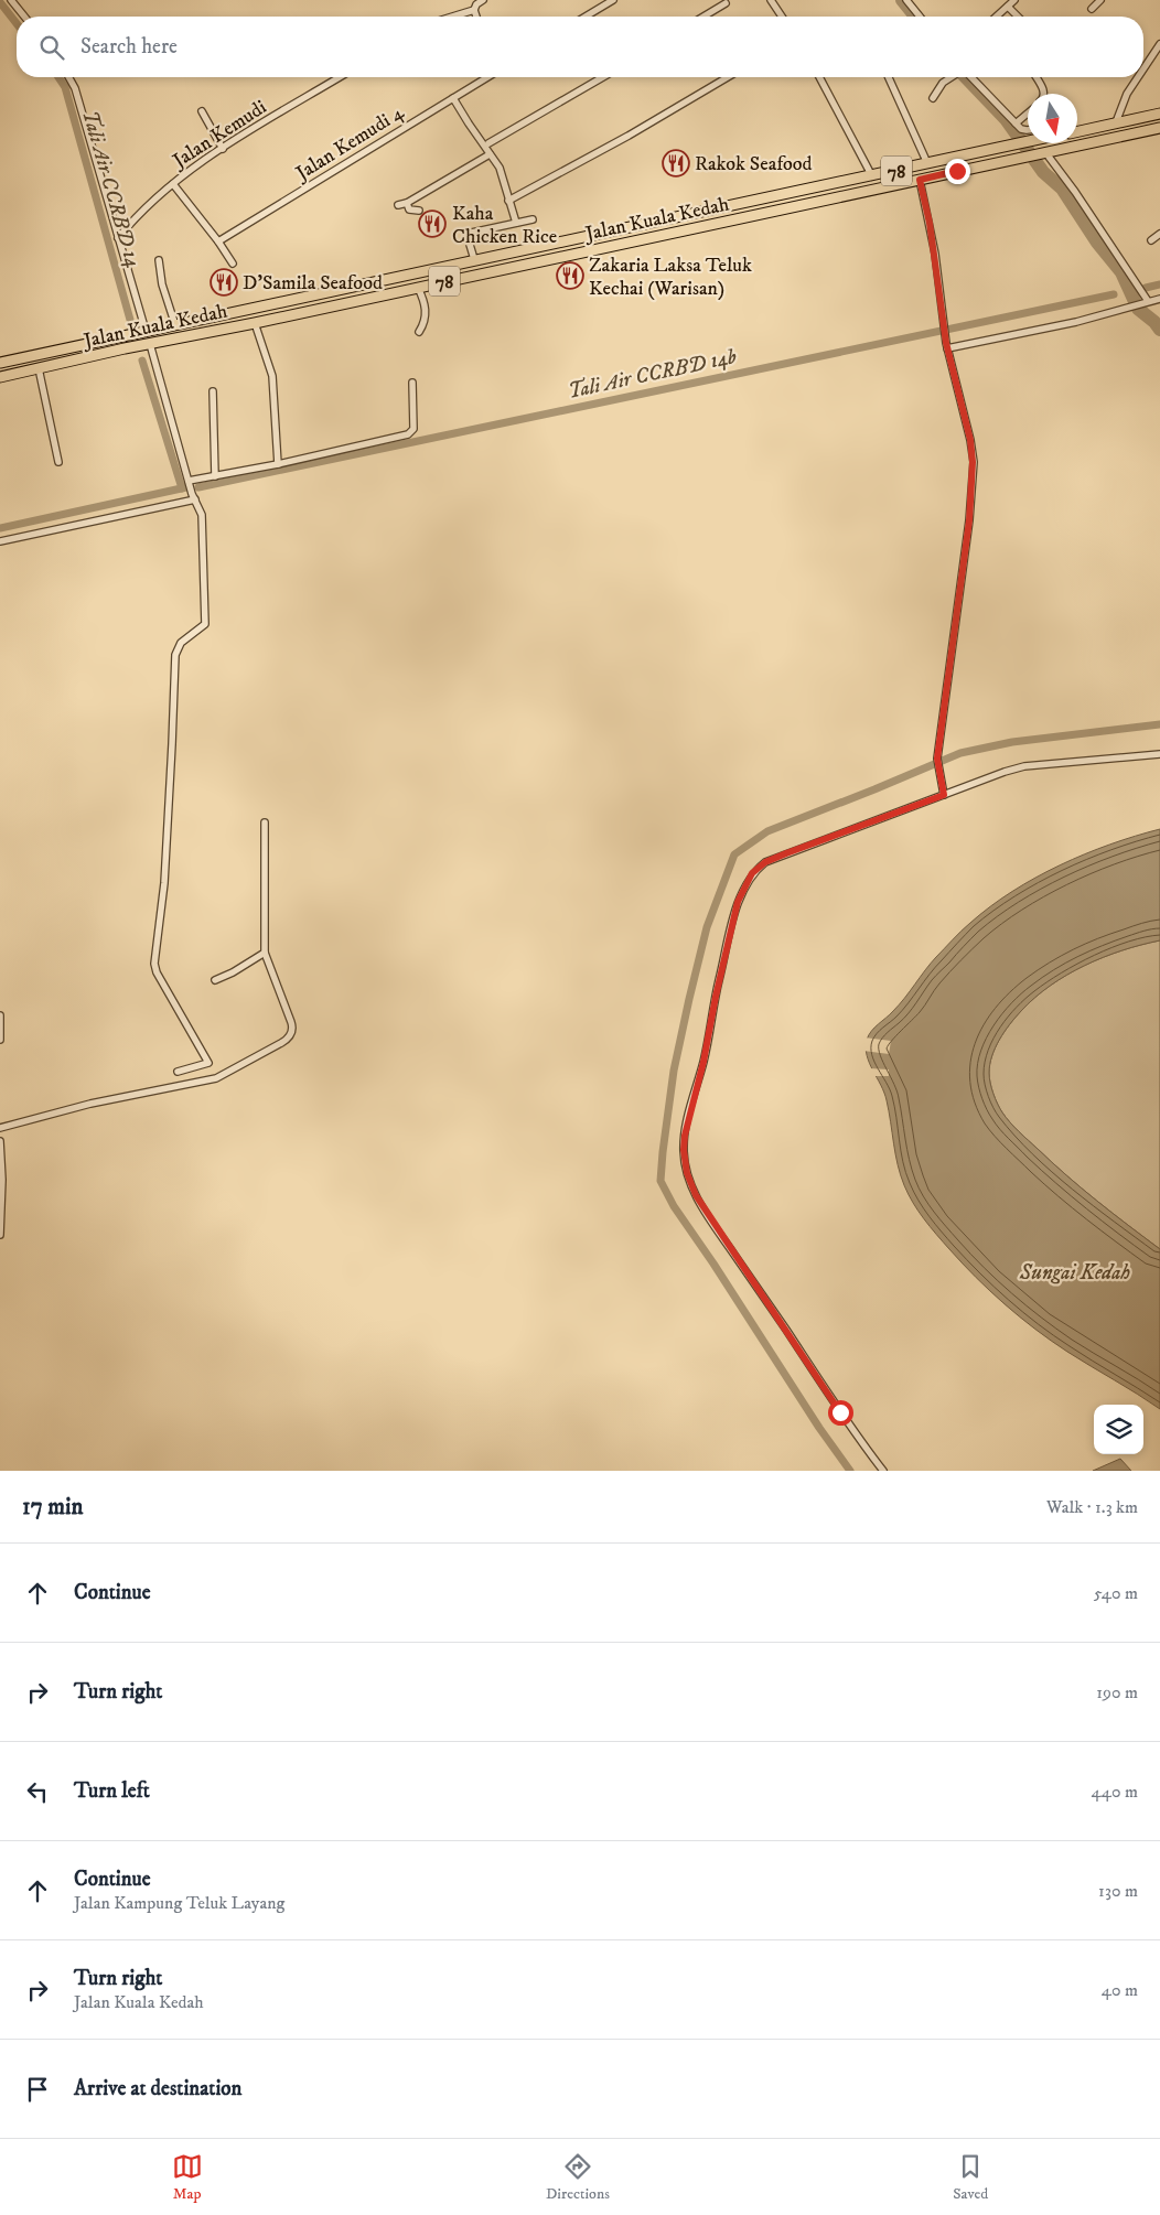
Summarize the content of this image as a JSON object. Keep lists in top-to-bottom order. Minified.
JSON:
{"streets":{"main road":["78","Jalan Kuala Kedah"],"street":["Jalan Kemudi","Jalan Kemudi 4"]},"water":["Tali Air CCRBD 14","Tali Air CCRBD 14b","Sungai Kedah"],"places":{"restaurant":["Rakok Seafood","Kaha Chicken Rice","Zakaria Laksa Teluk Kechai (Warisan)","D'Samila Seafood"]},"north":"bottom","page":{"search":"Search here","heading":["17 min","Walk · 1.3 km"],"list":[["Continue","540 m"],["Turn right","190 m"],["Turn left","440 m"],["Continue","Jalan Kampung Teluk Layang","130 m"],["Turn right","Jalan Kuala Kedah","40 m"],"Arrive at destination"],"nav":["Map","Directions","Saved"]}}
